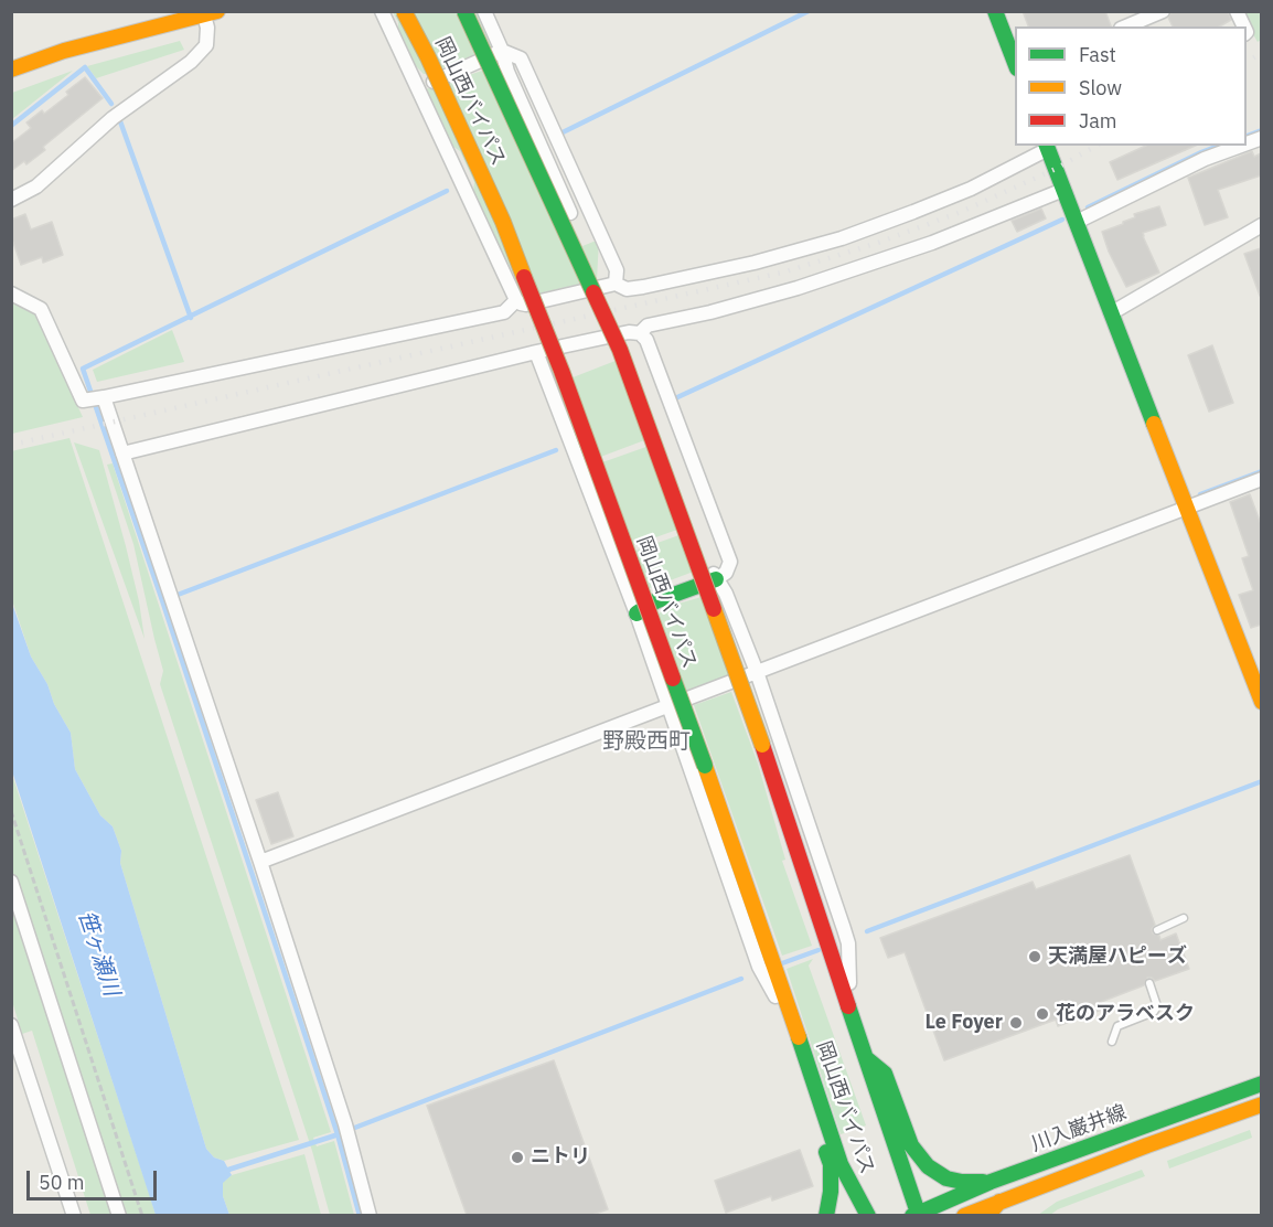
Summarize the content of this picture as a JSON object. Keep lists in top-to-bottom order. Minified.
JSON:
{"streets":{"main road":["岡山西バイパス","川入巌井線"]},"crossings":[["岡山西バイパス","川入巌井線"]],"districts":["野殿西町"],"water":["笹ヶ瀬川"],"places":["天満屋ハピーズ","花のアラベスク","Le Foyer","ニトリ"],"legend":["Fast","Slow","Jam"],"scale_bar":"50 m"}
